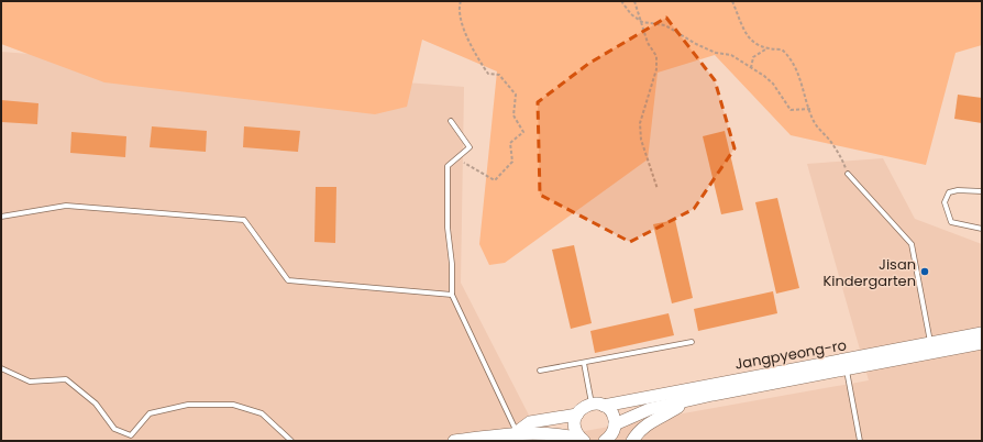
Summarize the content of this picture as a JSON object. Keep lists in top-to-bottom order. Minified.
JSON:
{"streets":{"street":["Jangpyeong-ro"]},"places":["Jisan Kindergarten"]}
